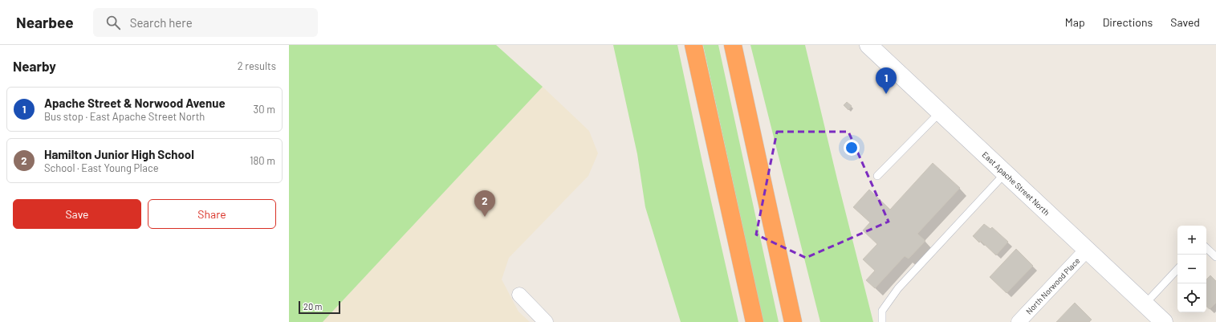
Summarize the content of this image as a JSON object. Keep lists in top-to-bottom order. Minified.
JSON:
{"streets":{"main road":["East Apache Street North"],"street":["North Norwood Place"]},"crossings":[["East Apache Street North","North Norwood Place"]],"scale_bar":"20 m","page":{"header":"Nearbee","search":"Search here","nav":["Map","Directions","Saved"],"heading":["Nearby","2 results"],"pins":["1","2"],"list":[{"mark":"1","name":"Apache Street & Norwood Avenue","note":"Bus stop · East Apache Street North","value":"30 m"},{"mark":"2","name":"Hamilton Junior High School","note":"School · East Young Place","value":"180 m"}],"buttons":["Save","Share"],"map_buttons":["+","−"],"scale":"20 m"}}
